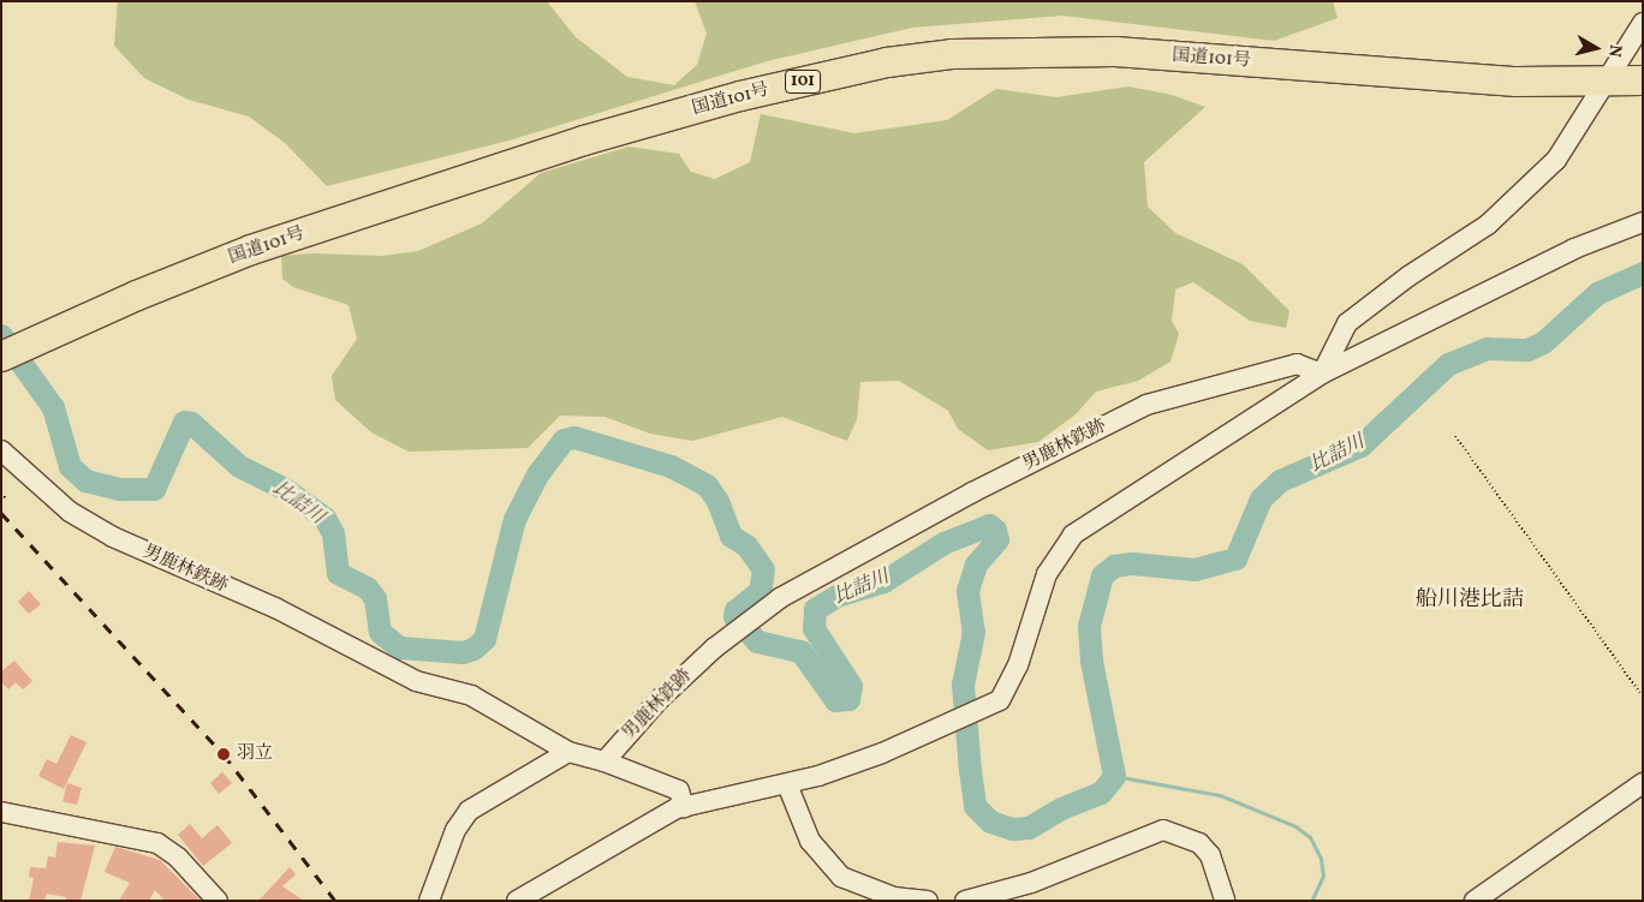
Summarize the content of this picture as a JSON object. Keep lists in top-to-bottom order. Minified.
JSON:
{"streets":{"highway":["国道101号","101"],"street":["男鹿林鉄跡"]},"districts":["船川港比詰"],"water":["比詰川"],"places":["羽立"],"north":"right"}
